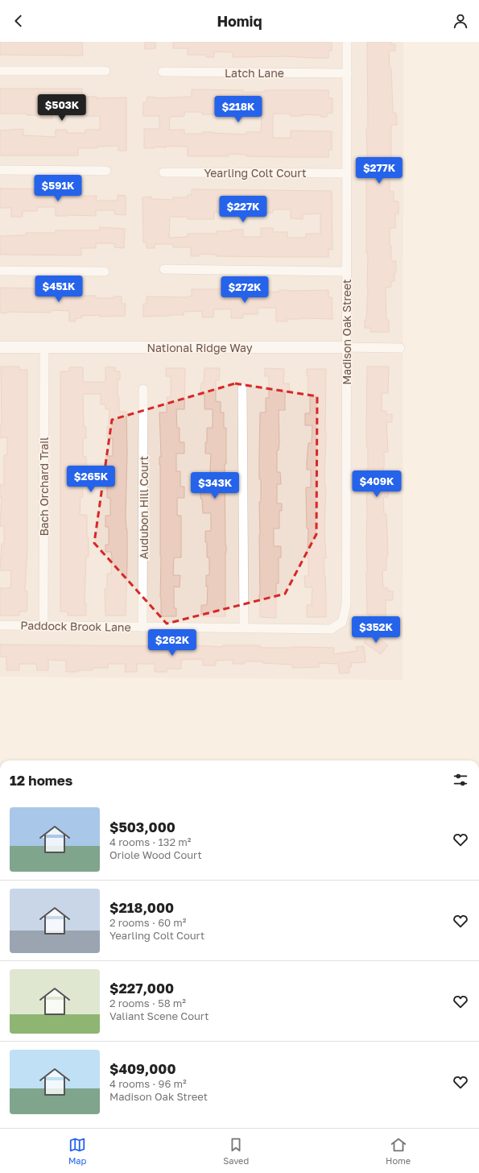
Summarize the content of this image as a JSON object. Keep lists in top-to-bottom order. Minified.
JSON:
{"streets":{"street":["Latch Lane","Yearling Colt Court","Madison Oak Street","National Ridge Way","Bach Orchard Trail","Audubon Hill Court","Paddock Brook Lane"]},"crossings":[["Latch Lane","Madison Oak Street"],["Yearling Colt Court","Madison Oak Street"],["Madison Oak Street","National Ridge Way"],["Madison Oak Street","Paddock Brook Lane"],["National Ridge Way","Bach Orchard Trail"],["Bach Orchard Trail","Paddock Brook Lane"],["Audubon Hill Court","Paddock Brook Lane"]],"page":{"header":"Homiq","price":["$503K","$218K","$277K","$591K","$227K","$451K","$272K","$265K","$409K","$343K","$352K","$262K"],"heading":"12 homes","list":[{"name":"$503,000","note":"4 rooms · 132 m² · Oriole Wood Court"},{"name":"$218,000","note":"2 rooms · 60 m² · Yearling Colt Court"},{"name":"$227,000","note":"2 rooms · 58 m² · Valiant Scene Court"},{"name":"$409,000","note":"4 rooms · 96 m² · Madison Oak Street"}],"tabs":["Map","Saved","Home"]}}
